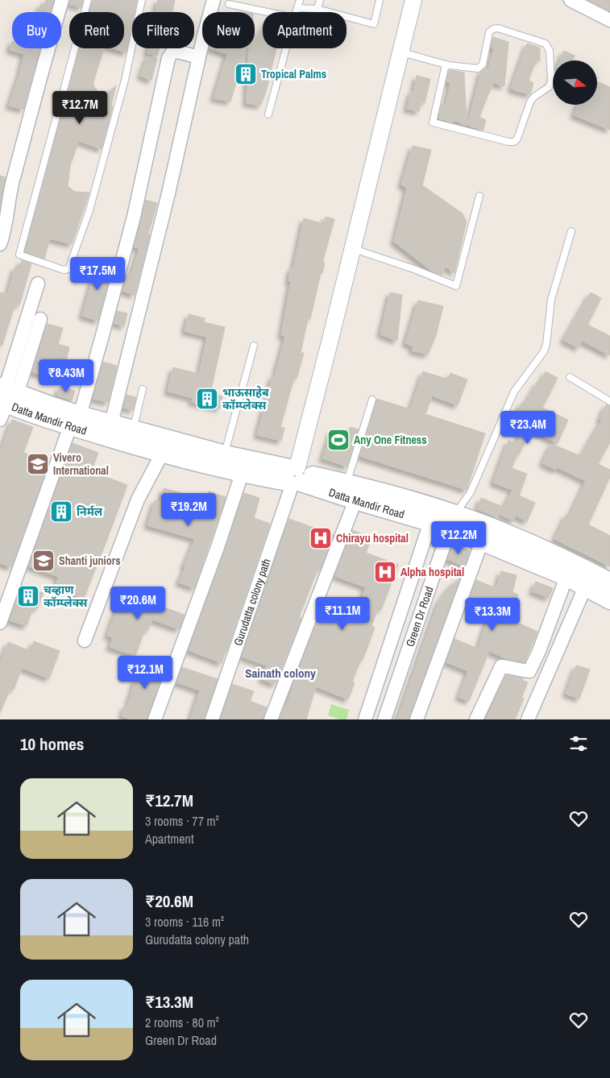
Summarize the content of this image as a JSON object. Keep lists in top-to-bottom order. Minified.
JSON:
{"streets":{"main road":["Datta Mandir Road"],"street":["Gurudatta colony path","Green Dr Road"]},"crossings":[["Datta Mandir Road","Gurudatta colony path"],["Datta Mandir Road","Green Dr Road"]],"districts":["Sainath colony"],"places":{"building":["Tropical Palms","भाऊसाहेब कॉम्प्लेक्स","निर्मल","चव्हाण कॉम्प्लेक्स"],"sports":["Any One Fitness"],"school or university":["Vivero International","Shanti juniors"],"hospital":["Chirayu hospital","Alpha hospital"]},"north":"right","page":{"chip":["Buy","Rent","Filters","New","Apartment"],"price":["₹12.7M","₹17.5M","₹8.43M","₹23.4M","₹19.2M","₹12.2M","₹20.6M","₹11.1M","₹13.3M","₹12.1M"],"heading":"10 homes","list":[{"name":"₹12.7M","note":"3 rooms · 77 m² · Apartment"},{"name":"₹20.6M","note":"3 rooms · 116 m² · Gurudatta colony path"},{"name":"₹13.3M","note":"2 rooms · 80 m² · Green Dr Road"}]}}
